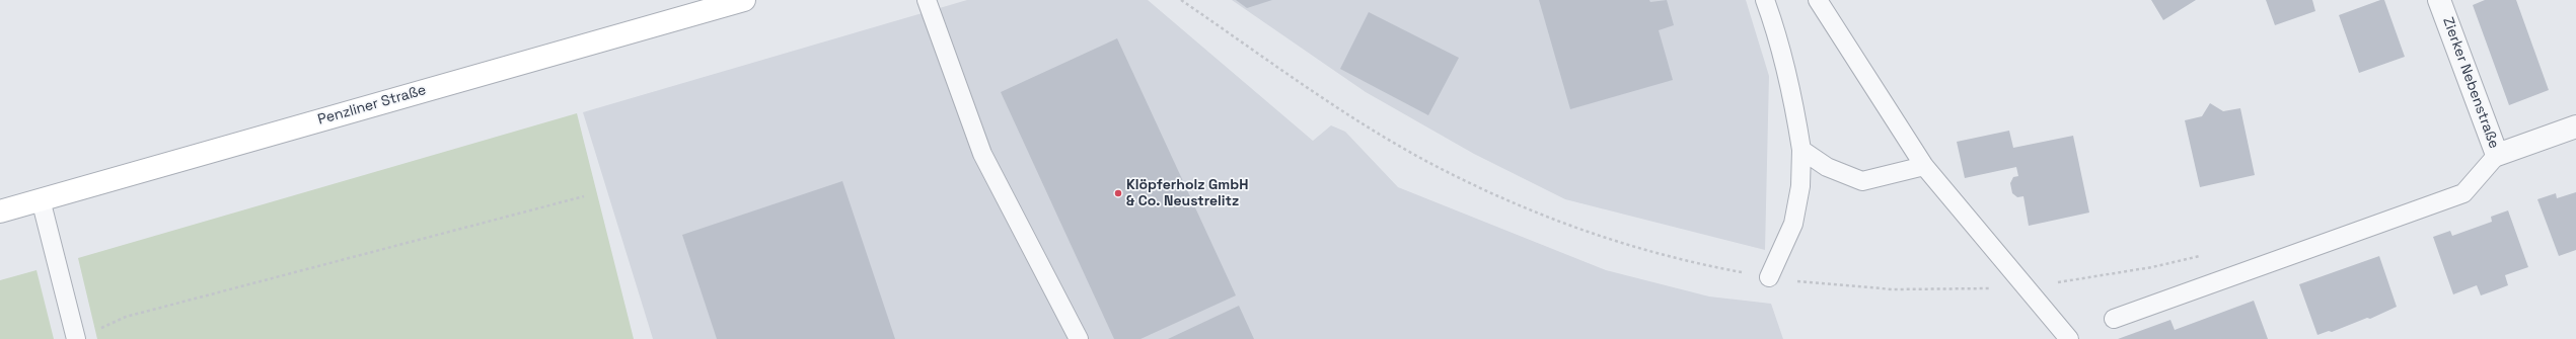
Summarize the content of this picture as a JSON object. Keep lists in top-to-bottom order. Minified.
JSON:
{"streets":{"main road":["Penzliner Straße"],"street":["Zierker Nebenstraße"]},"places":["Klöpferholz GmbH & Co. Neustrelitz"]}
